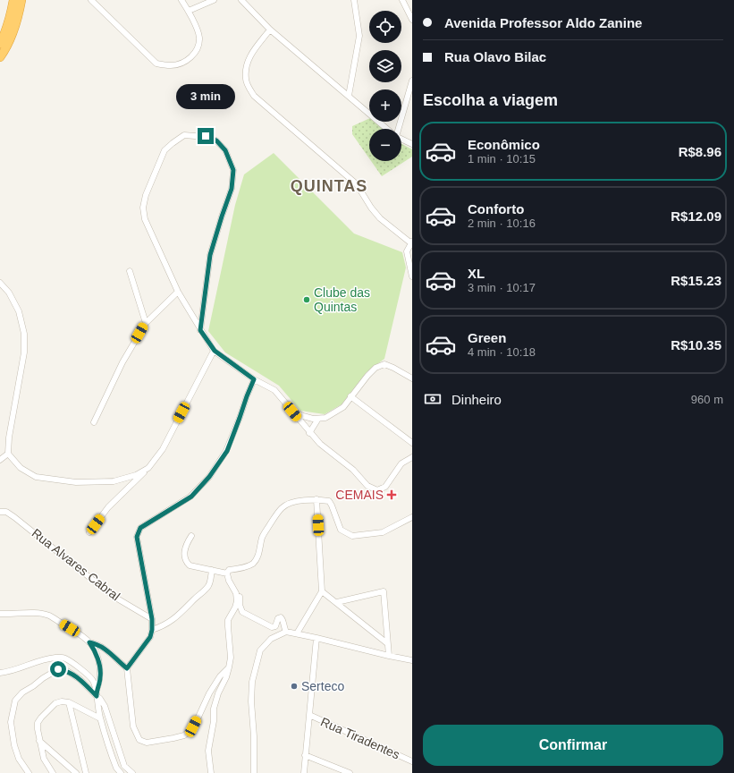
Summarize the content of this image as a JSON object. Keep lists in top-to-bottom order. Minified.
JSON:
{"streets":{"street":["Rua Alvares Cabral","Rua Tiradentes"]},"districts":["QUINTAS"],"places":{"other":["Clube das Quintas","Serteco"],"health":["CEMAIS"]},"page":{"banner":["Avenida Professor Aldo Zanine","Rua Olavo Bilac"],"map_buttons":["+","−"],"heading":"Escolha a viagem","bubble":"3 min","list":[{"name":"Econômico","note":"1 min · 10:15","value":"R$8.96"},{"name":"Conforto","note":"2 min · 10:16","value":"R$12.09"},{"name":"XL","note":"3 min · 10:17","value":"R$15.23"},{"name":"Green","note":"4 min · 10:18","value":"R$10.35"}],"pay":["Dinheiro","960 m"],"buttons":"Confirmar"}}
